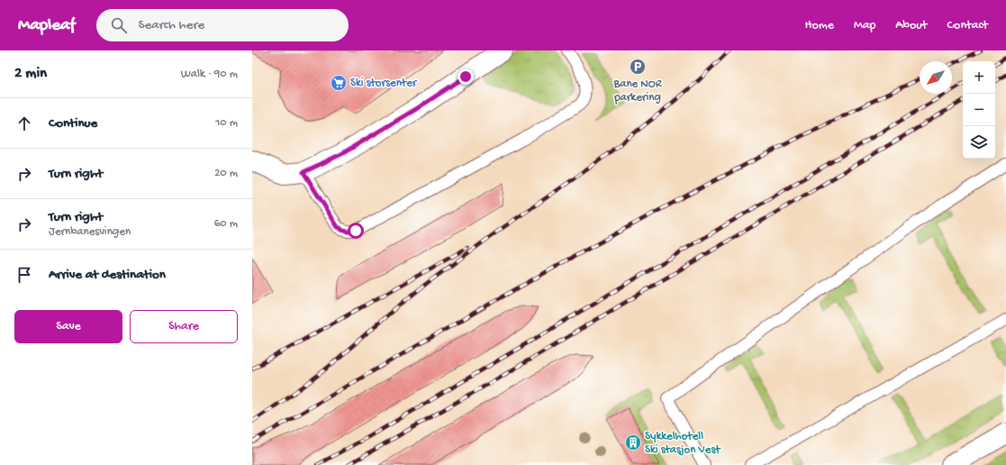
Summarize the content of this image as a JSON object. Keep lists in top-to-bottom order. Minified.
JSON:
{"places":{"parking":["Bane NOR parkering"],"supermarket":["Ski storsenter"],"building":["Sykkelhotell Ski stasjon Vest"]},"north":"bottom left","page":{"header":"Mapleaf","search":"Search here","nav":["Home","Map","About","Contact"],"heading":["2 min","Walk · 90 m"],"map_buttons":["+","−"],"list":[["Continue","10 m"],["Turn right","20 m"],["Turn right","Jernbanesvingen","60 m"],"Arrive at destination"],"buttons":["Save","Share"]}}
